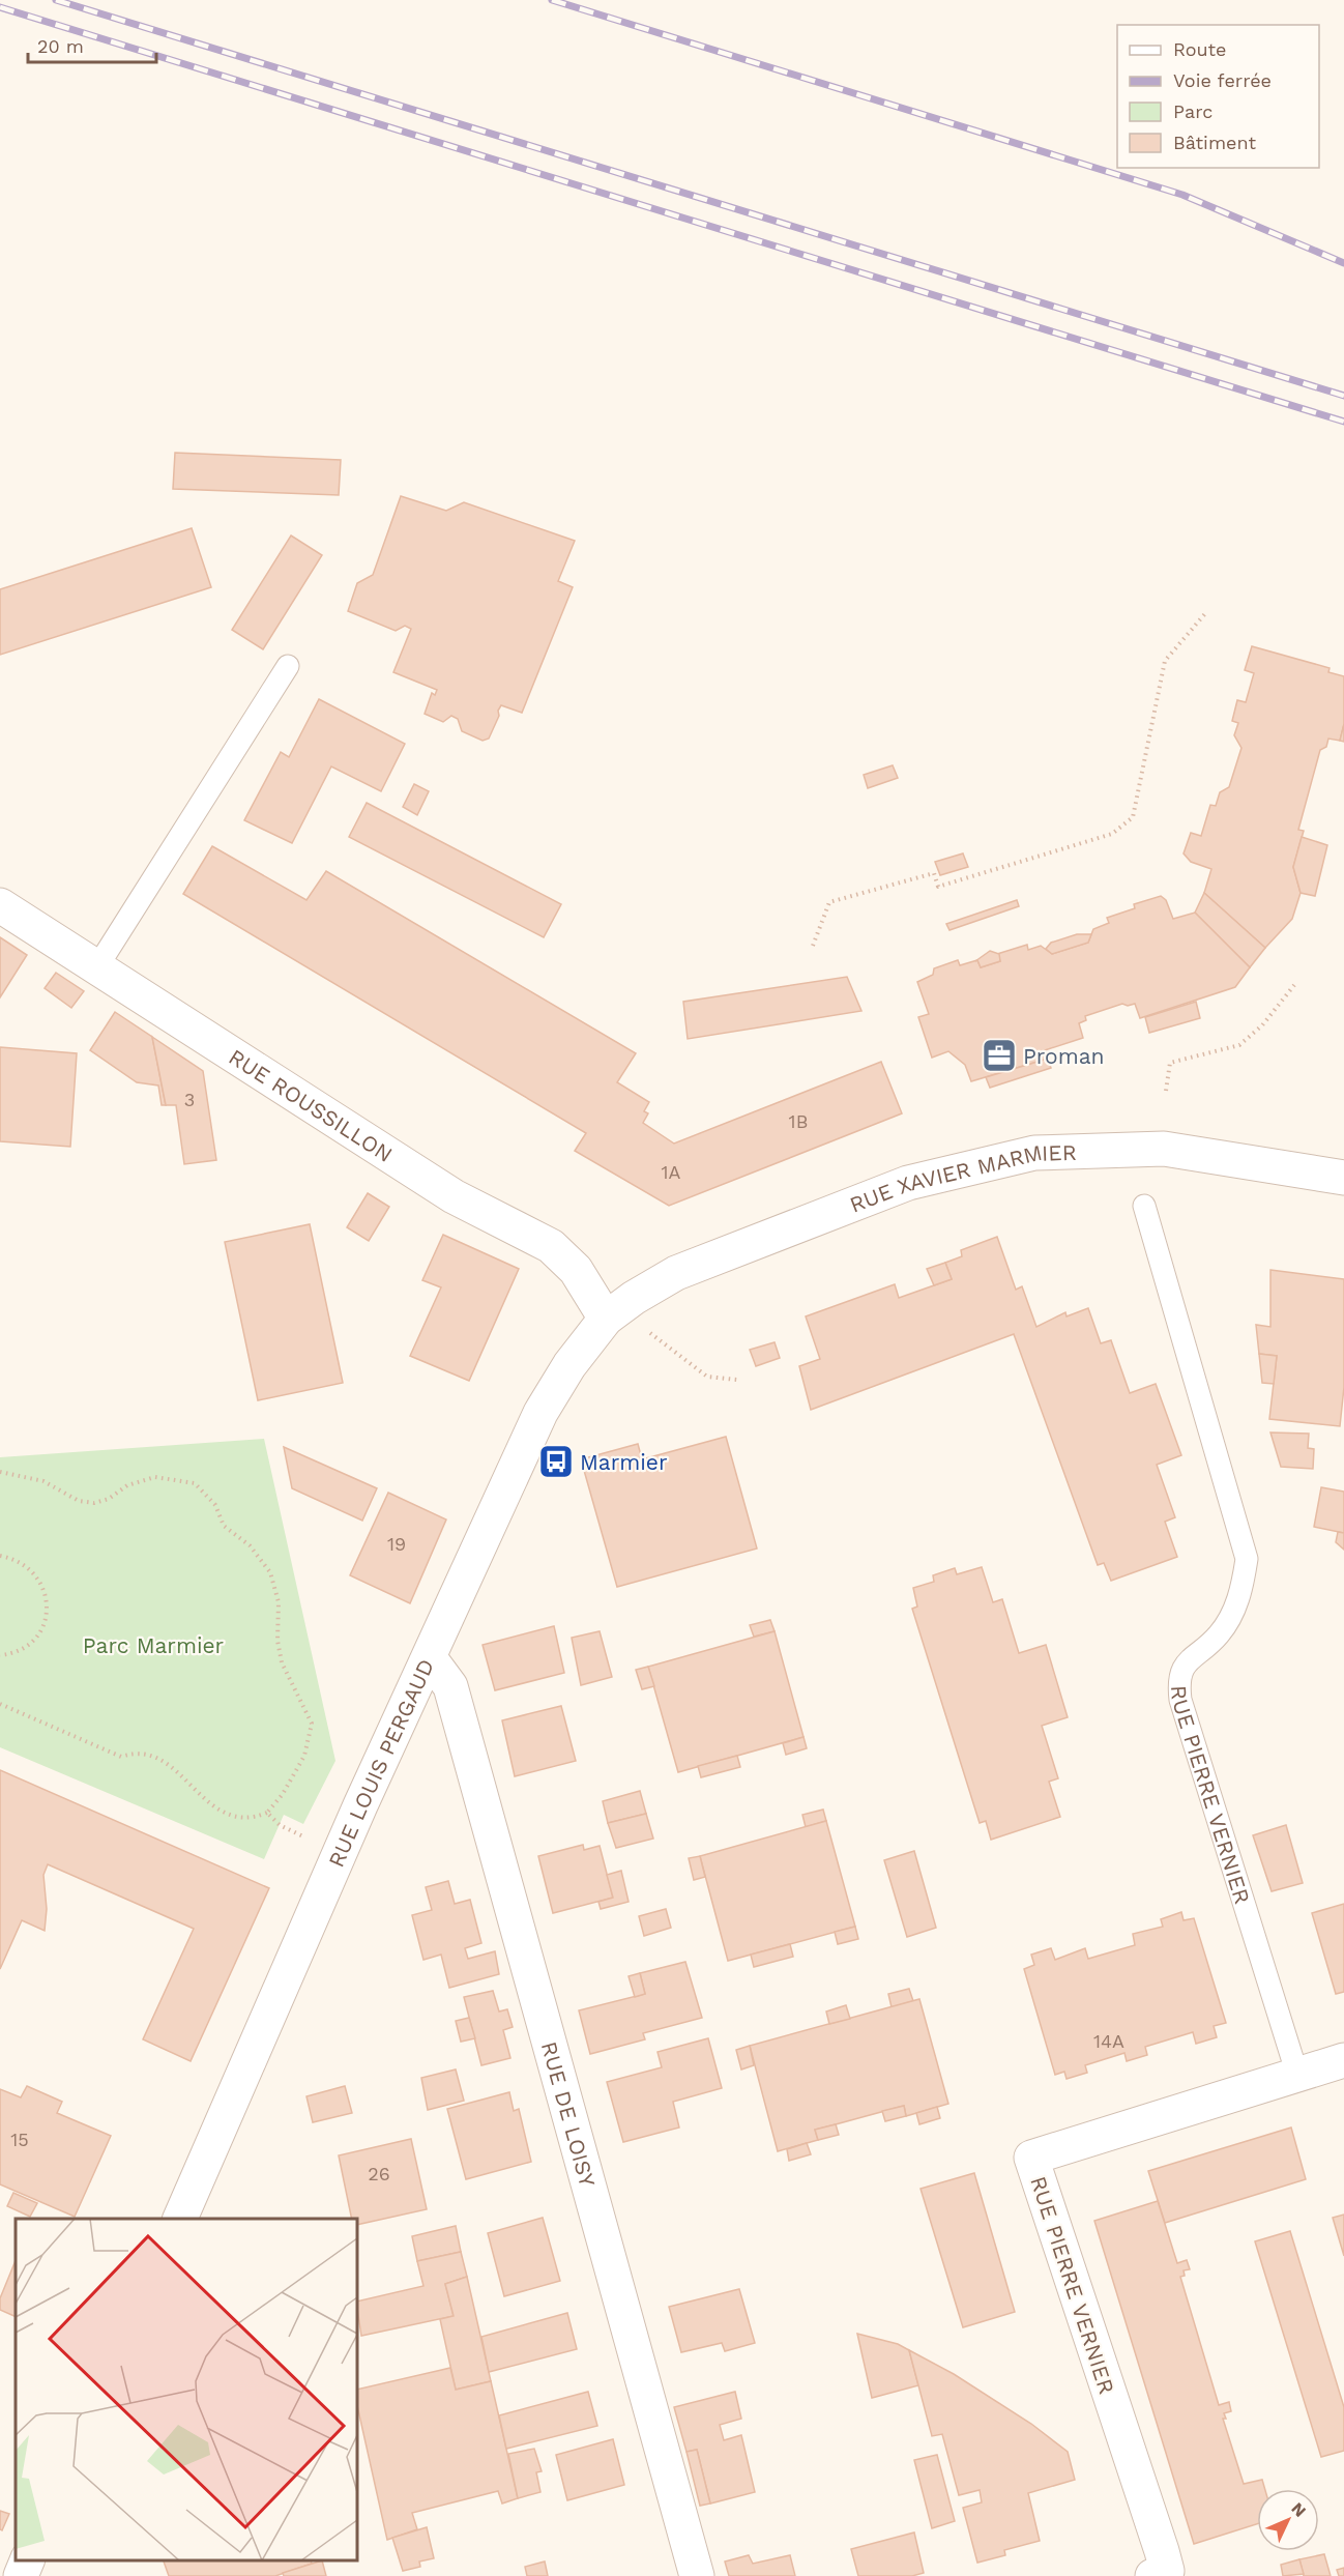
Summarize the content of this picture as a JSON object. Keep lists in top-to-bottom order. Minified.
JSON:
{"streets":{"street":["RUE ROUSSILLON","RUE XAVIER MARMIER","RUE LOUIS PERGAUD","RUE PIERRE VERNIER","RUE DE LOISY"]},"crossings":[["RUE ROUSSILLON","RUE XAVIER MARMIER"],["RUE ROUSSILLON","RUE LOUIS PERGAUD"],["RUE XAVIER MARMIER","RUE LOUIS PERGAUD"],["RUE LOUIS PERGAUD","RUE DE LOISY"]],"parks":["Parc Marmier"],"places":{"office":["Proman"],"bus stop":["Marmier"]},"house_numbers":["3","1B","1A","19","14A","15","26"],"legend":["Route","Voie ferrée","Parc","Bâtiment"],"scale_bar":"20 m","north":"top right"}
